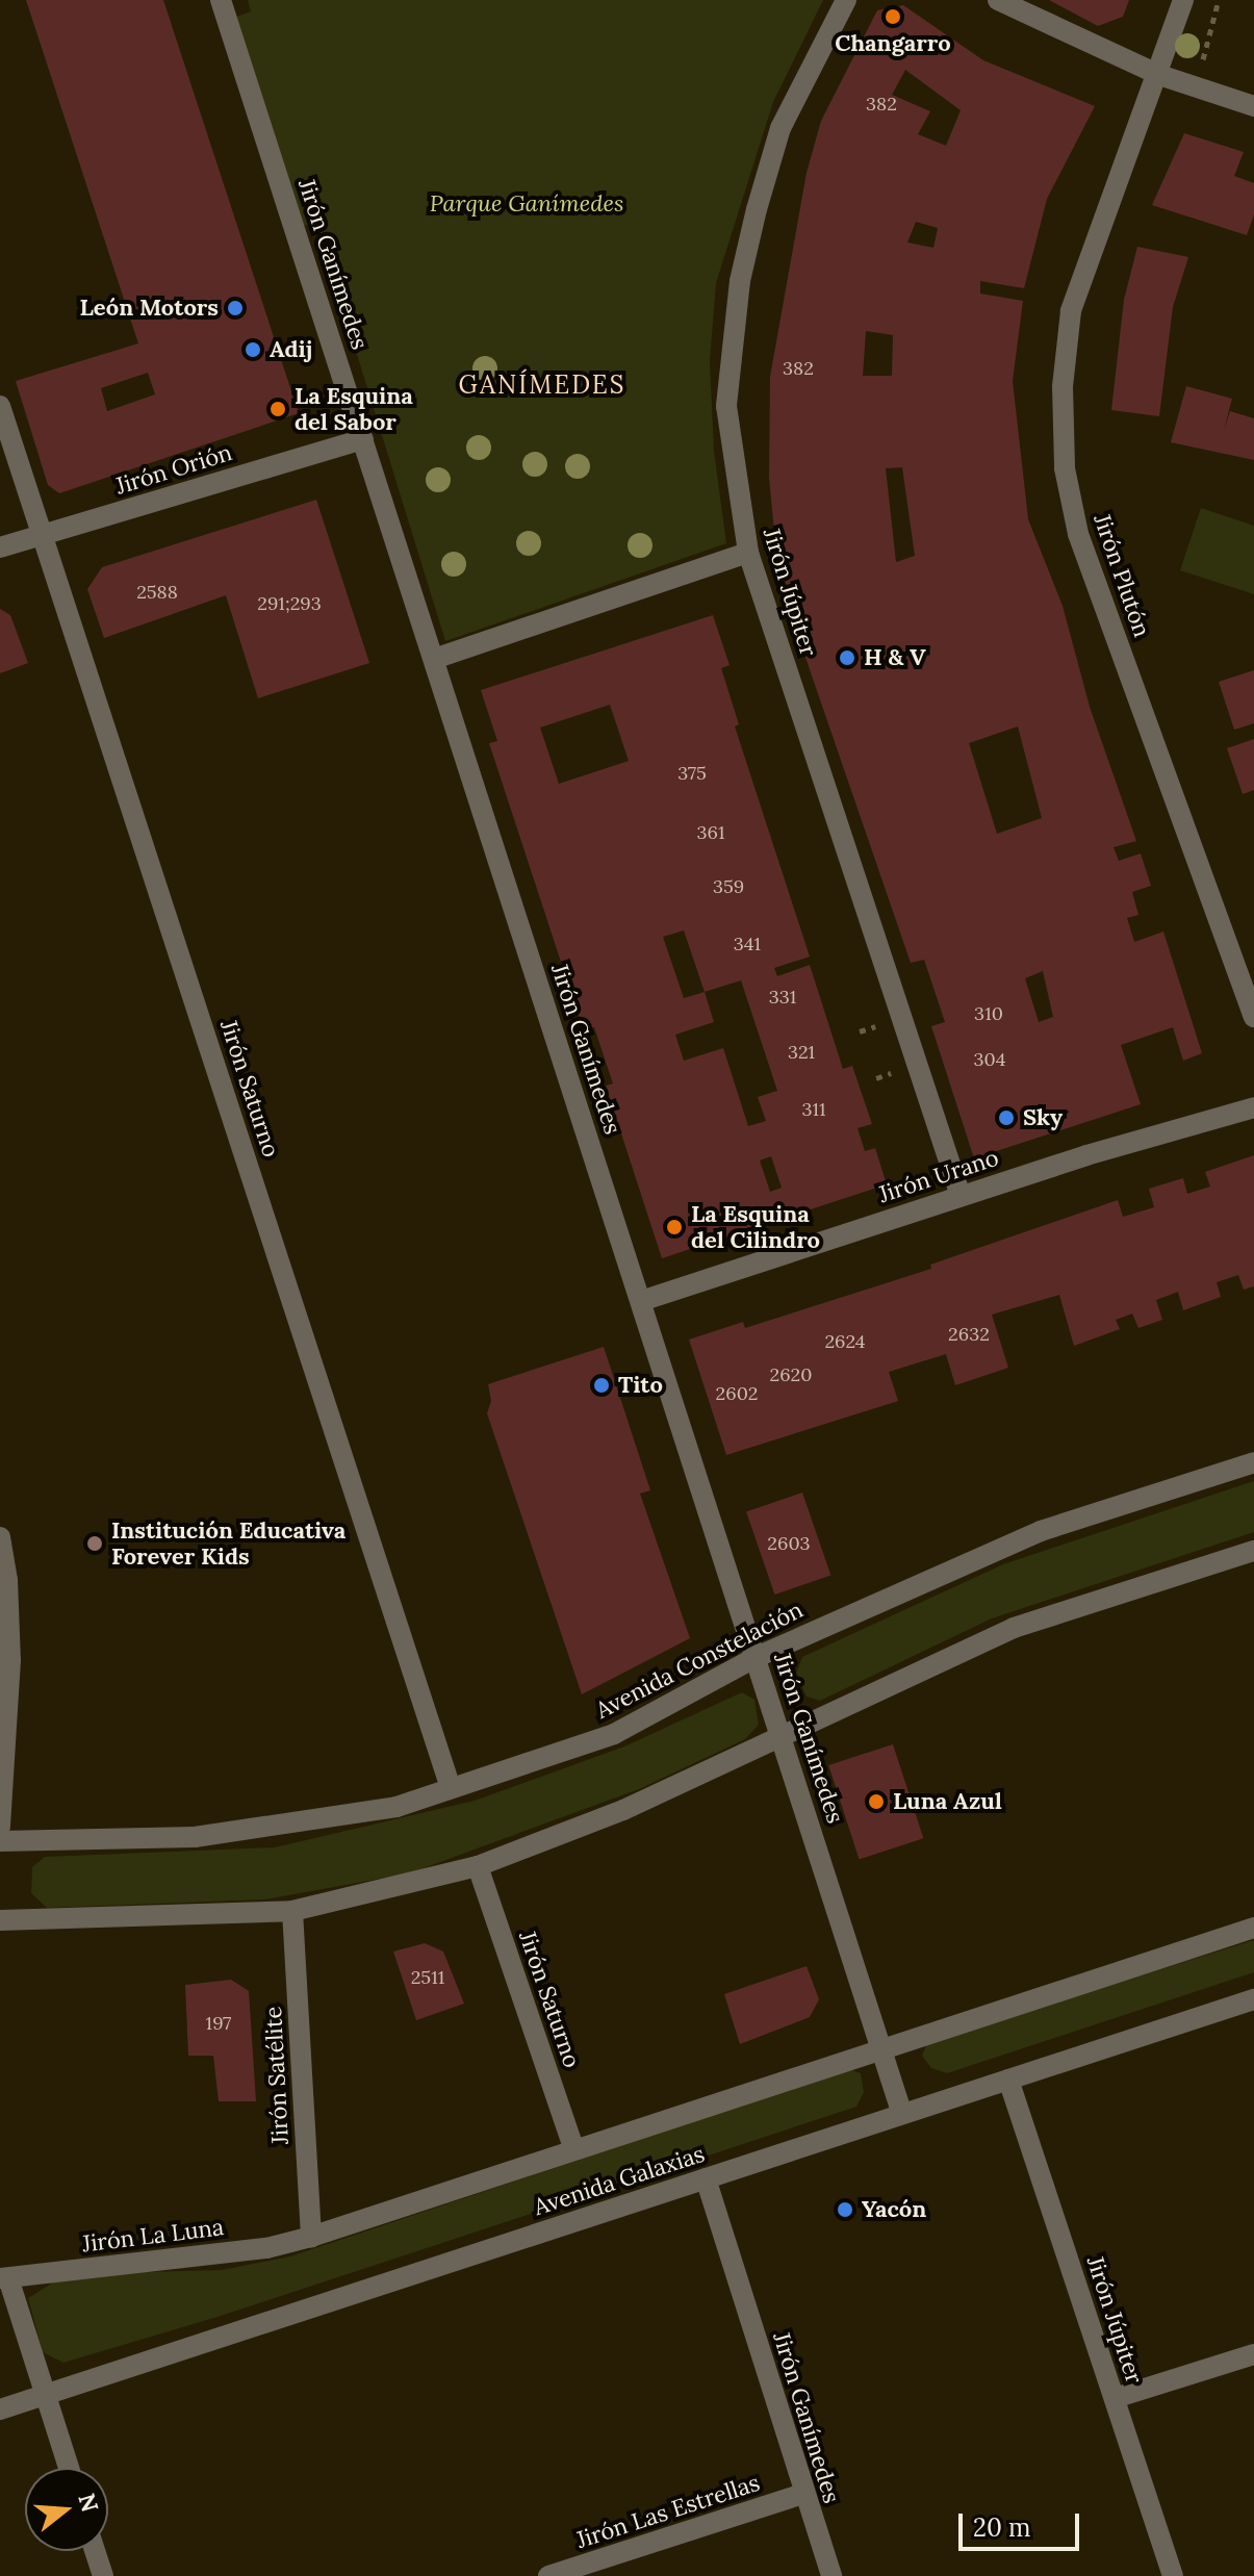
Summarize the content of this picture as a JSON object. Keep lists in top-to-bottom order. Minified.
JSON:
{"streets":{"street":["Jirón Ganímedes","Jirón Orión","Jirón Plutón","Jirón Júpiter","Jirón Saturno","Jirón Urano","Avenida Constelación","Jirón Satélite","Avenida Galaxias","Jirón La Luna","Jirón Las Estrellas"]},"crossings":[["Jirón Ganímedes","Jirón Orión"],["Jirón Ganímedes","Jirón Urano"],["Jirón Ganímedes","Avenida Constelación"],["Jirón Ganímedes","Avenida Galaxias"],["Jirón Ganímedes","Jirón Las Estrellas"],["Jirón Orión","Jirón Saturno"],["Jirón Júpiter","Jirón Urano"],["Jirón Júpiter","Avenida Galaxias"],["Jirón Saturno","Avenida Constelación"],["Jirón Saturno","Avenida Galaxias"],["Jirón Satélite","Avenida Galaxias"],["Jirón Satélite","Jirón La Luna"],["Avenida Galaxias","Jirón La Luna"]],"districts":["GANÍMEDES"],"parks":["Parque Ganímedes"],"places":["Changarro","León Motors","Adij","La Esquina del Sabor","H & V","Sky","La Esquina del Cilindro","Tito","Institución Educativa Forever Kids","Luna Azul","Yacón"],"house_numbers":["382","382","2588","291;293","375","361","359","341","331","310","321","304","311","2632","2624","2620","2602","2603","2511","197"],"scale_bar":"20 m","north":"right"}
